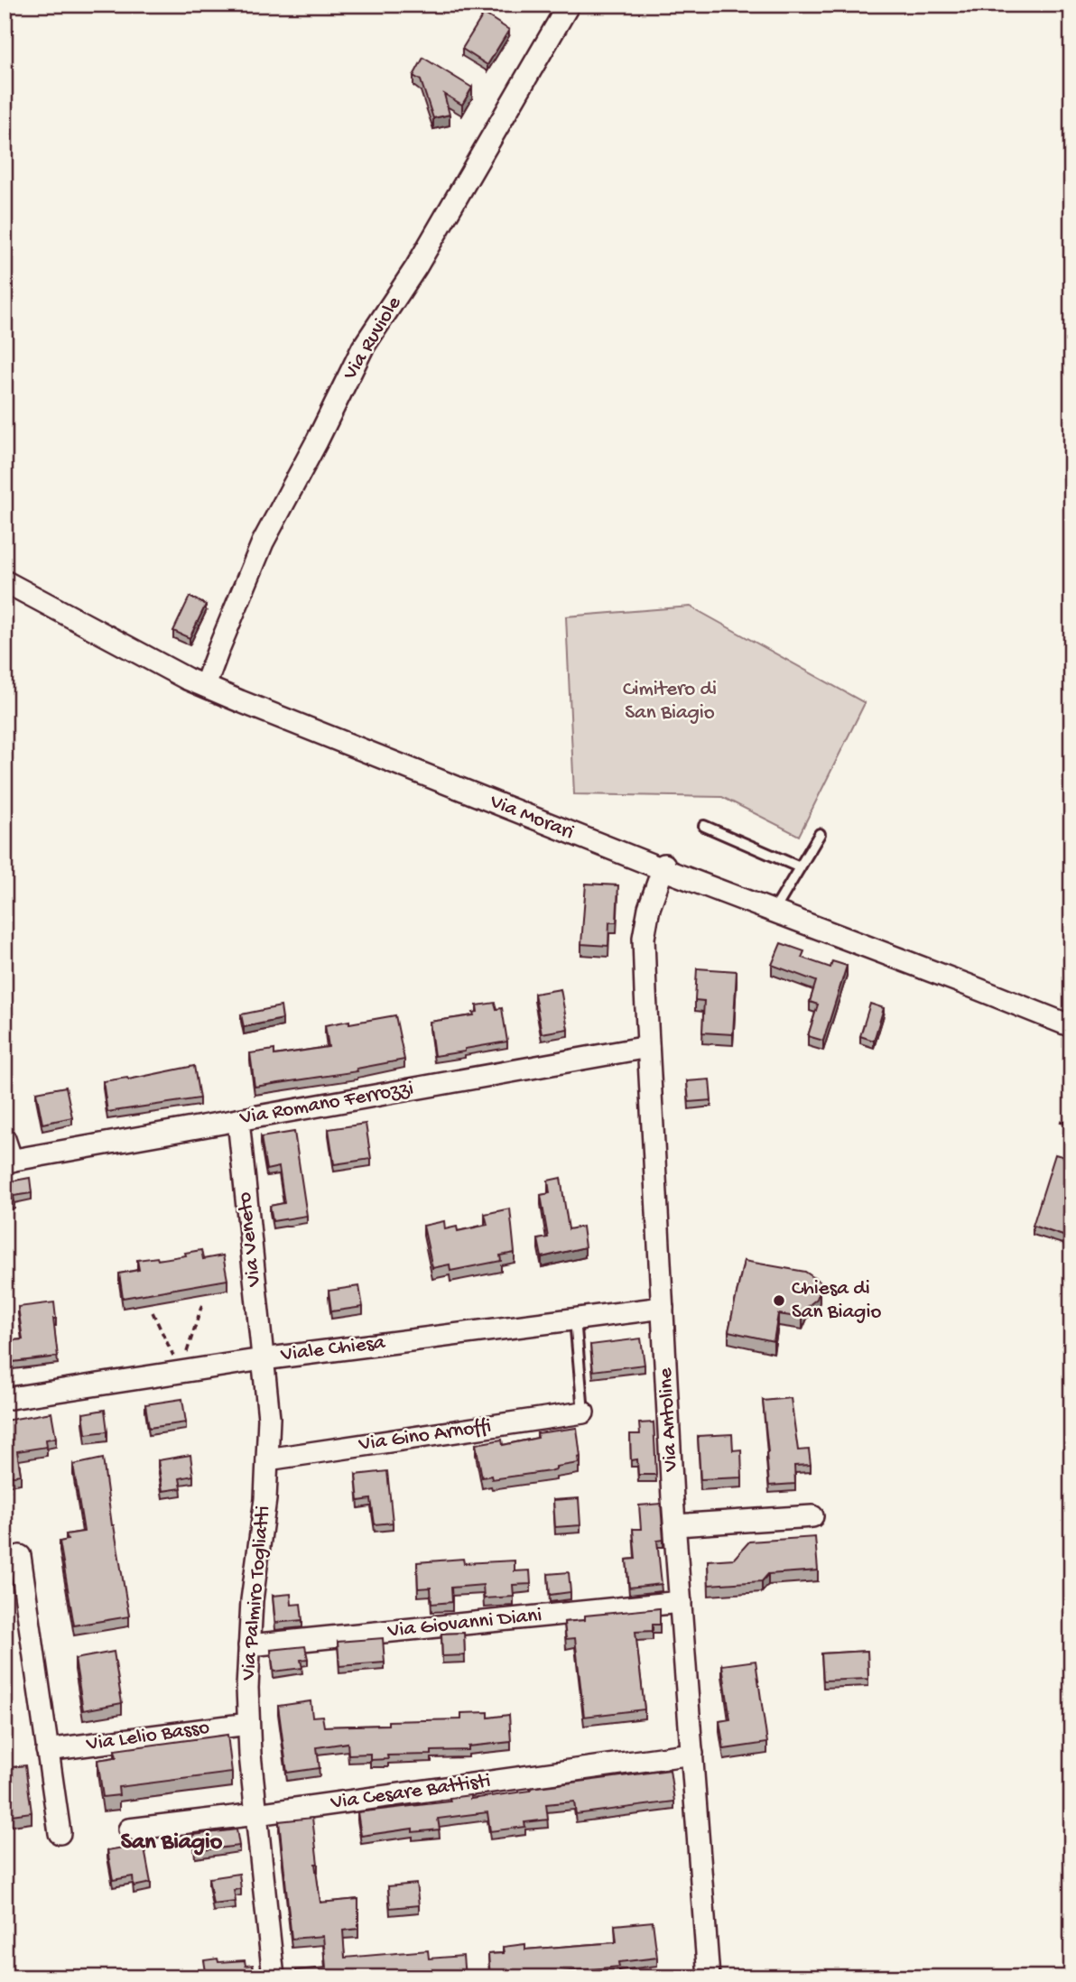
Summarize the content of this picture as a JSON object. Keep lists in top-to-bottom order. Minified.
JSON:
{"streets":{"street":["Via Ruviole","Via Morari","Via Romano Ferrozzi","Via Veneto","Viale Chiesa","Via Antoline","Via Gino Arnoffi","Via Palmiro Togliatti","Via Giovanni Diani","Via Lelio Basso","Via Cesare Battisti"]},"crossings":[["Via Ruviole","Via Morari"],["Via Morari","Via Antoline"],["Via Romano Ferrozzi","Via Veneto"],["Via Romano Ferrozzi","Via Antoline"],["Via Veneto","Viale Chiesa"],["Via Veneto","Via Palmiro Togliatti"],["Viale Chiesa","Via Antoline"],["Viale Chiesa","Via Palmiro Togliatti"],["Via Antoline","Via Giovanni Diani"],["Via Antoline","Via Cesare Battisti"],["Via Gino Arnoffi","Via Palmiro Togliatti"],["Via Palmiro Togliatti","Via Giovanni Diani"],["Via Palmiro Togliatti","Via Lelio Basso"],["Via Palmiro Togliatti","Via Cesare Battisti"]],"districts":["San Biagio"],"parks":["Cimitero di San Biagio"],"places":["Chiesa di San Biagio"]}
